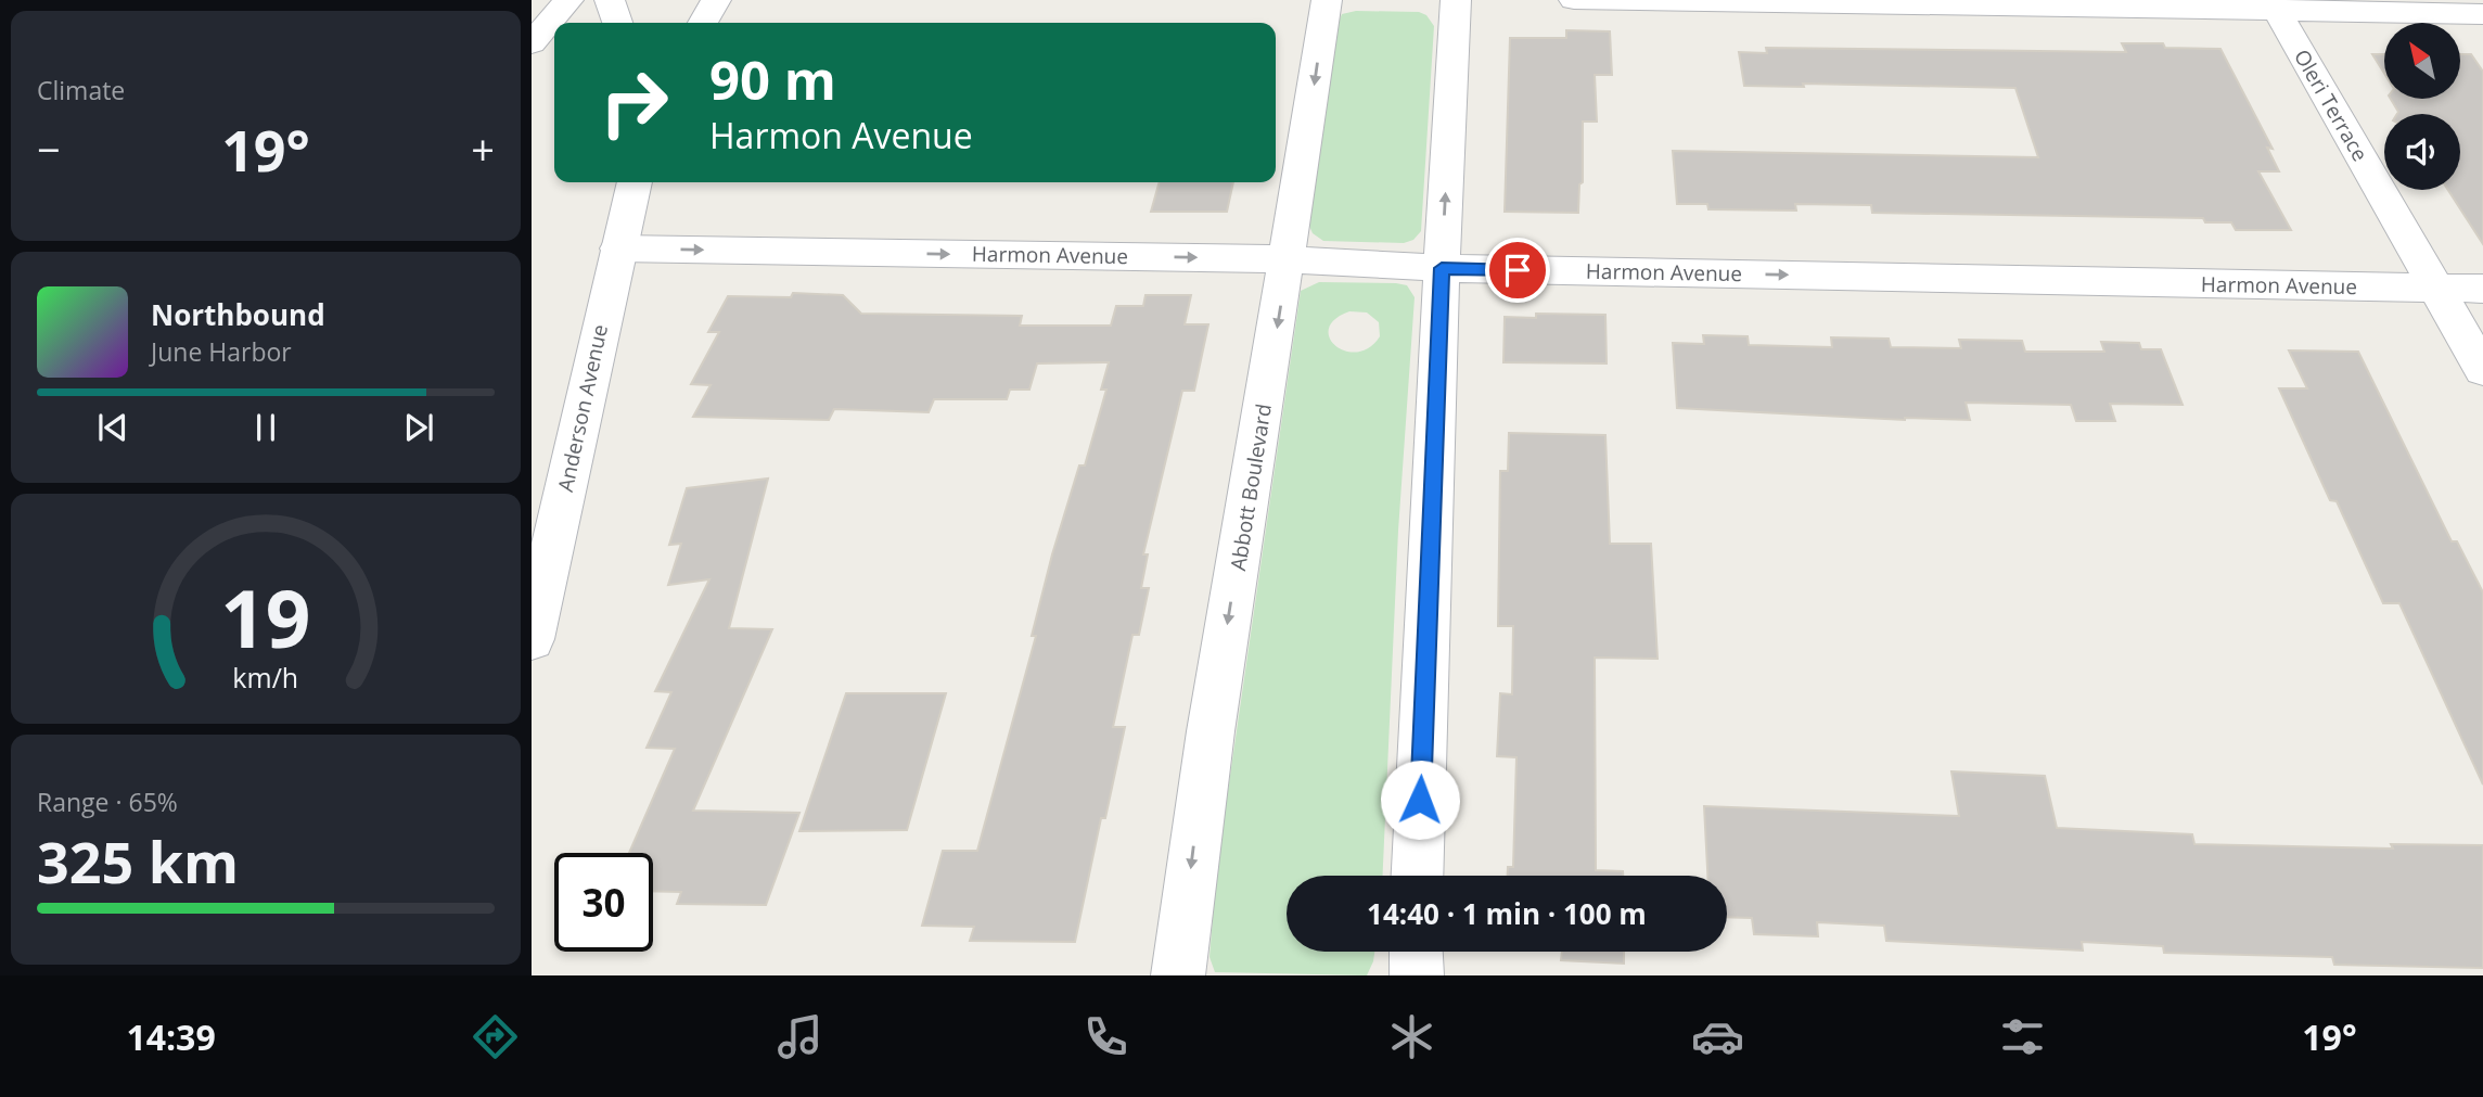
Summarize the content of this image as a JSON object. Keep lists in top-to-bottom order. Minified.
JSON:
{"streets":{"street":["Oleri Terrace","Harmon Avenue","Anderson Avenue","Abbott Boulevard"]},"crossings":[["Oleri Terrace","Harmon Avenue"],["Harmon Avenue","Anderson Avenue"],["Harmon Avenue","Abbott Boulevard"]],"north":"top left","page":{"tile":["Climate",["Range · 65%","325 km"]],"turn":["90 m","Harmon Avenue"],"heat":["−","19°","+"],"song":["Northbound","June Harbor"],"limit":"30","trip":"14:40 · 1 min · 100 m","tabs":["14:39","19°"],"gauge":["19","km/h"]}}
